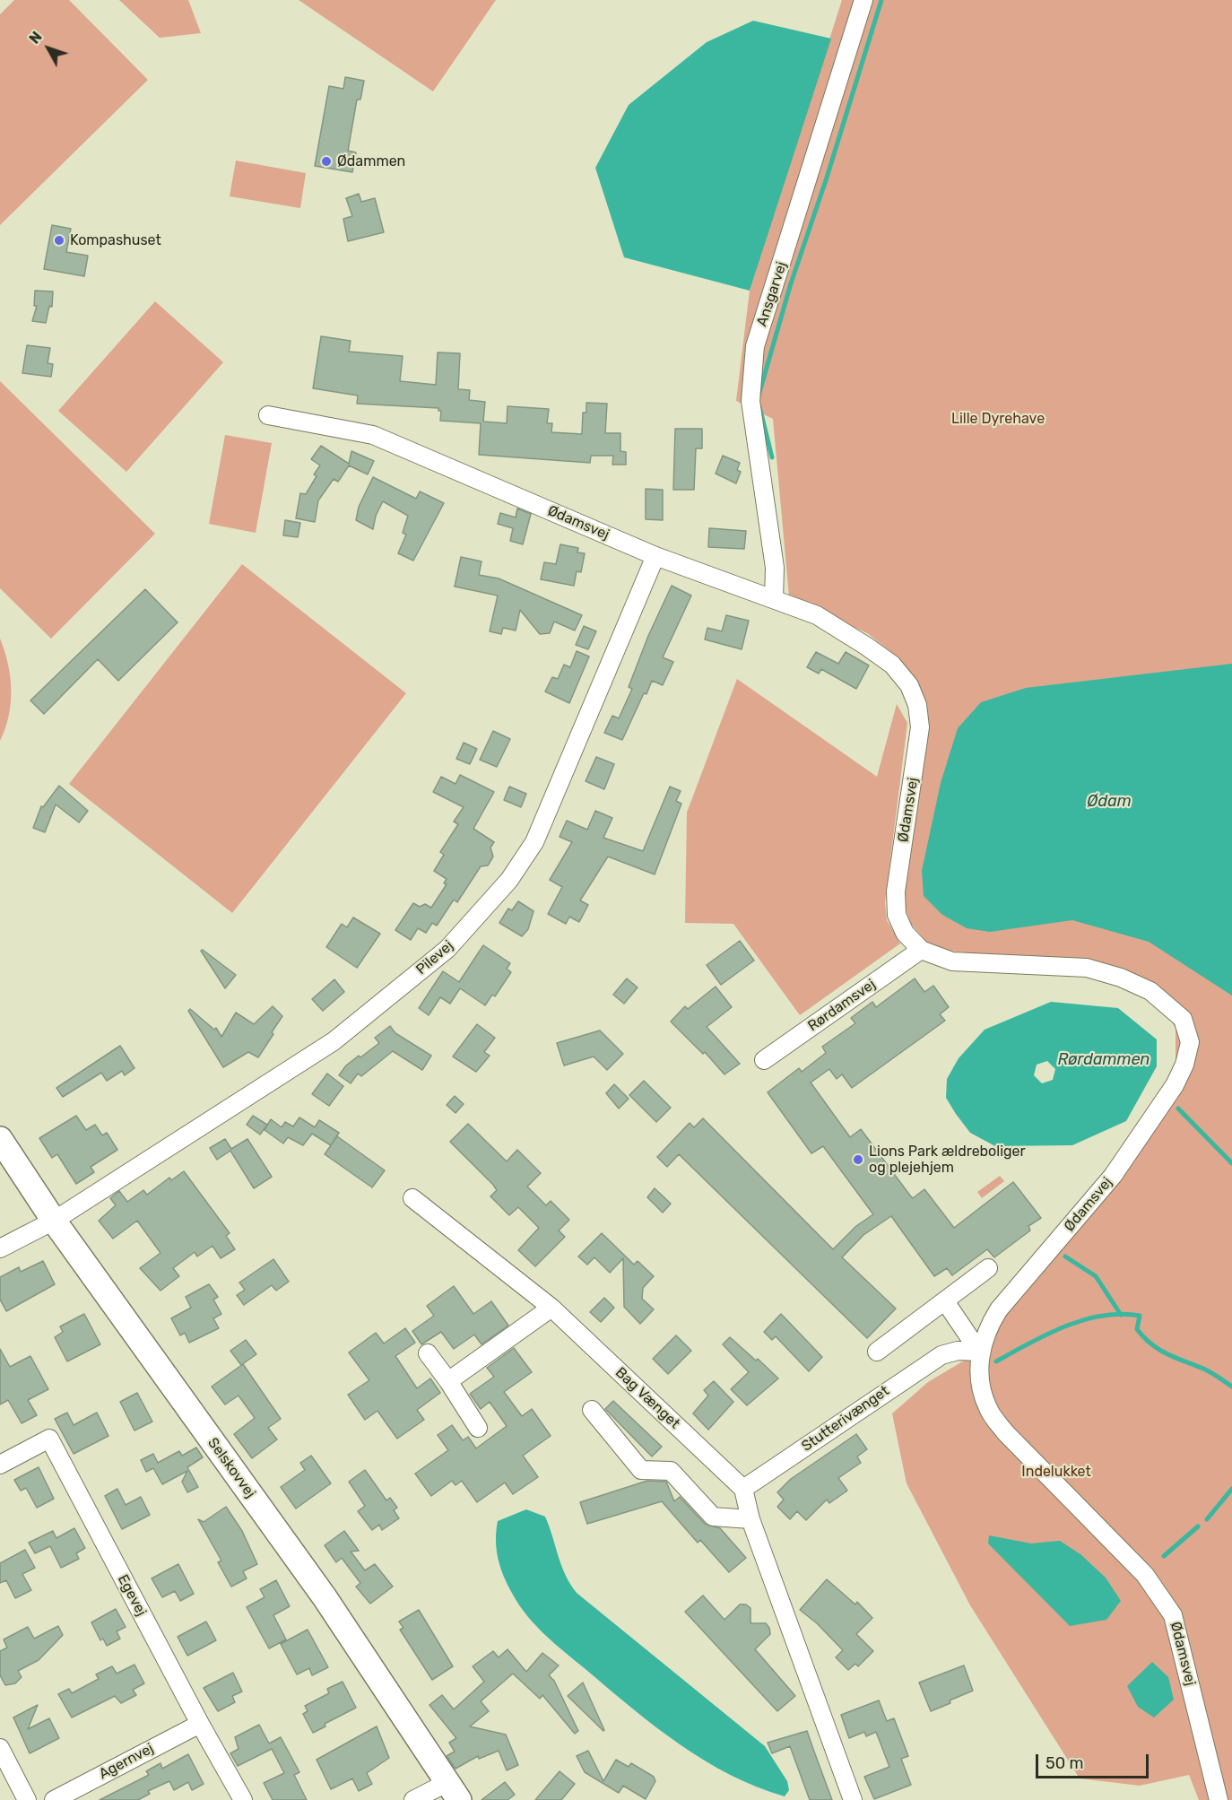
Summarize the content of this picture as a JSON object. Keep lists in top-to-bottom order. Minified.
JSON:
{"streets":{"street":["Ansgarvej","Ødamsvej","Pilevej","Rørdamsvej","Bag Vænget","Stutterivænget","Selskovvej","Egevej","Agernvej"]},"crossings":[["Ansgarvej","Ødamsvej"],["Ødamsvej","Pilevej"],["Ødamsvej","Rørdamsvej"],["Ødamsvej","Stutterivænget"],["Pilevej","Selskovvej"],["Bag Vænget","Stutterivænget"],["Egevej","Agernvej"]],"water":["Ødam","Rørdammen"],"parks":["Lille Dyrehave","Indelukket"],"places":["Ødammen","Kompashuset","Lions Park ældreboliger og plejehjem"],"scale_bar":"50 m","north":"top left"}
